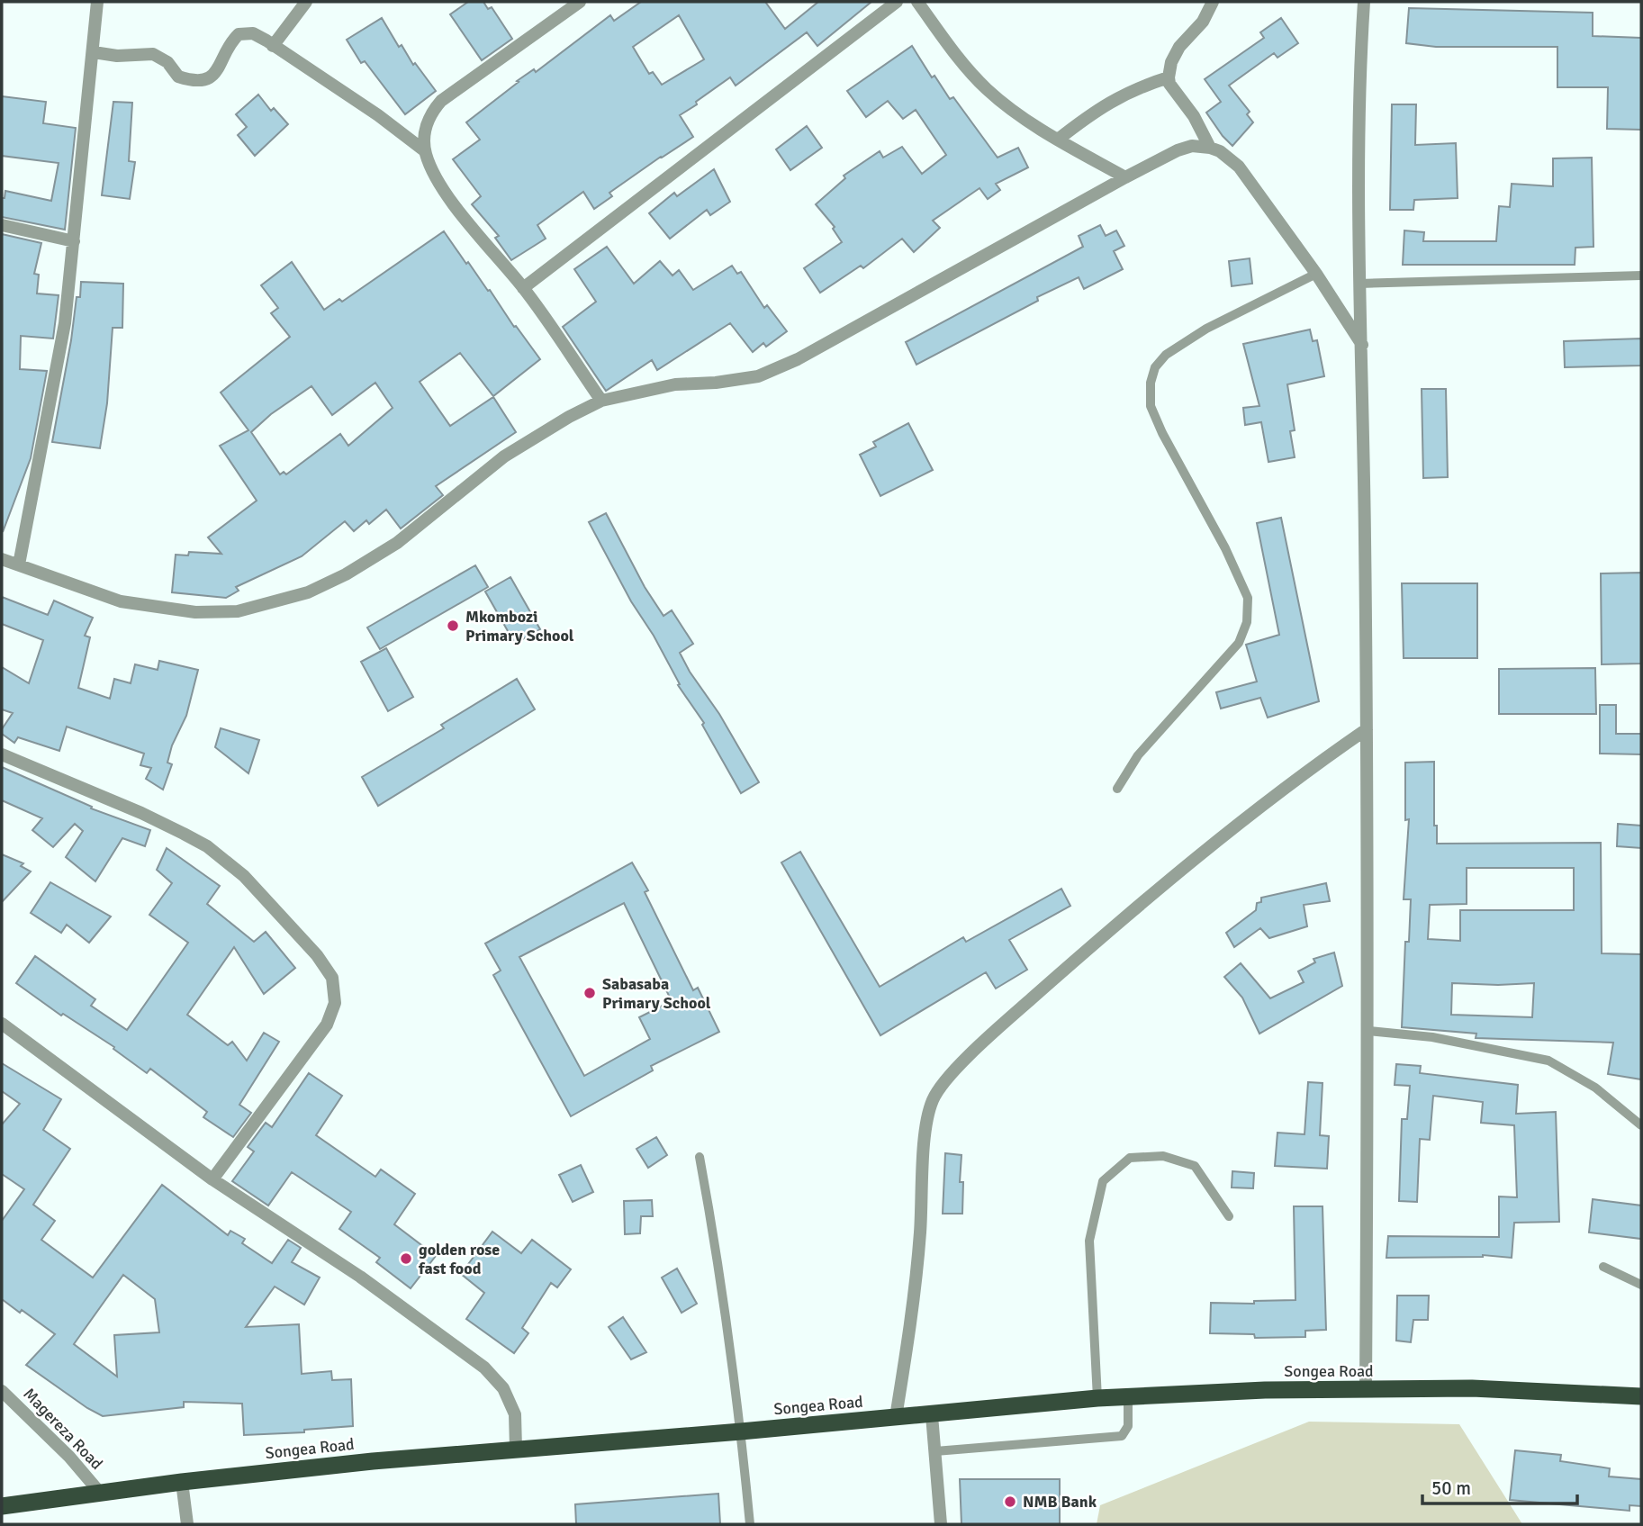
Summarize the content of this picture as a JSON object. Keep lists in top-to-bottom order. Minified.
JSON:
{"streets":{"highway":["Songea Road"],"street":["Magereza Road"]},"crossings":[["Songea Road","Magereza Road"]],"places":["Mkombozi Primary School","Sabasaba Primary School","golden rose fast food","NMB Bank"],"scale_bar":"50 m"}
